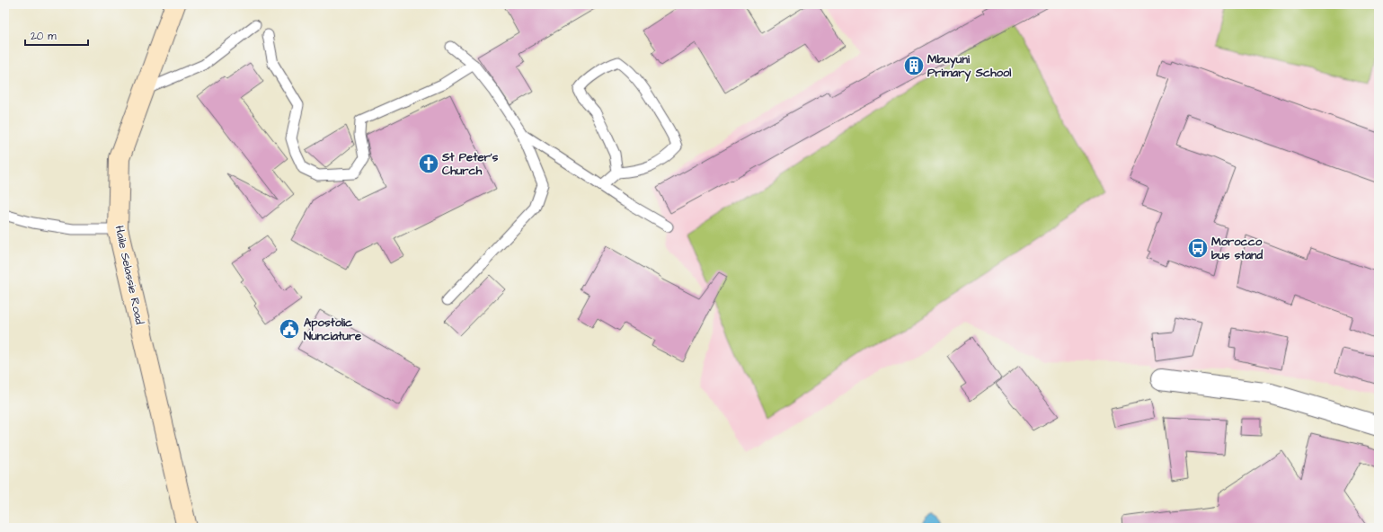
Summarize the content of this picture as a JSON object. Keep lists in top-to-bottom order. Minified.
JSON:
{"streets":{"street":["Haile Selassie Road"]},"places":{"building":["Mbuyuni Primary School"],"church":["St Peter's Church"],"bus stop":["Morocco bus stand"],"public building":["Apostolic Nunciature"]},"scale_bar":"20 m"}
